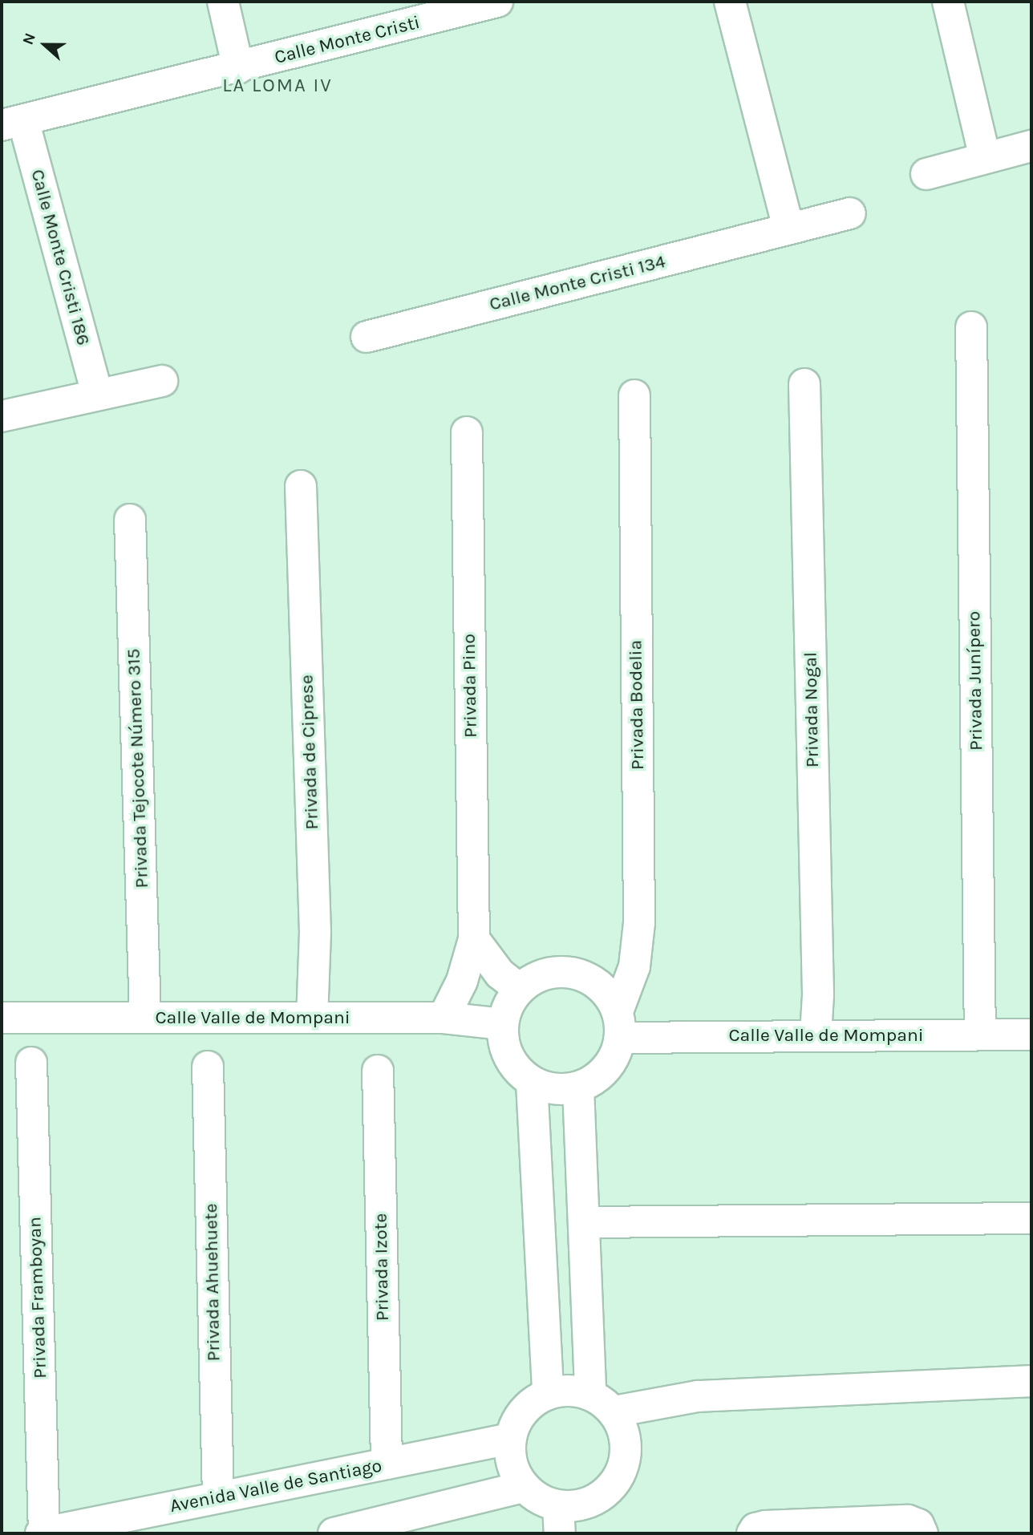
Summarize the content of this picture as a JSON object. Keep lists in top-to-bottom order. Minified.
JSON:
{"streets":{"street":["Calle Monte Cristi","Calle Monte Cristi 186","Calle Monte Cristi 134","Privada Junípero","Privada Pino","Privada Bodelia","Privada Nogal","Privada de Ciprese","Privada Tejocote Número 315","Calle Valle de Mompani","Privada Izote","Privada Ahuehuete","Privada Framboyan","Avenida Valle de Santiago"]},"crossings":[["Calle Monte Cristi","Calle Monte Cristi 186"],["Privada Junípero","Calle Valle de Mompani"],["Privada Pino","Calle Valle de Mompani"],["Privada Bodelia","Calle Valle de Mompani"],["Privada Nogal","Calle Valle de Mompani"],["Privada de Ciprese","Calle Valle de Mompani"],["Privada Tejocote Número 315","Calle Valle de Mompani"],["Privada Izote","Avenida Valle de Santiago"],["Privada Ahuehuete","Avenida Valle de Santiago"],["Privada Framboyan","Avenida Valle de Santiago"]],"districts":["LA LOMA IV"],"north":"left"}
